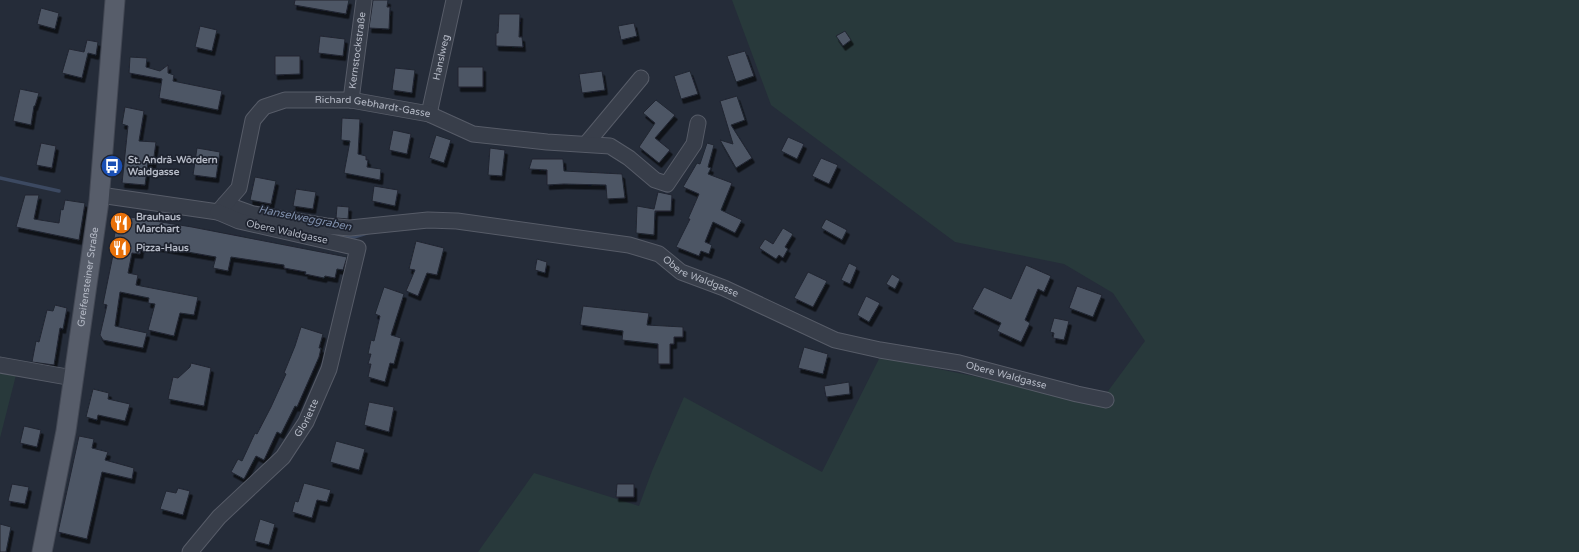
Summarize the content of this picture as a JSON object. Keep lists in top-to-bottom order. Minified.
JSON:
{"streets":{"main road":["Greifensteiner Straße"],"street":["Kernstockstraße","Hanslweg","Richard Gebhardt-Gasse","Obere Waldgasse","Gloriette"]},"crossings":[["Kernstockstraße","Richard Gebhardt-Gasse"],["Hanslweg","Richard Gebhardt-Gasse"],["Richard Gebhardt-Gasse","Obere Waldgasse"],["Obere Waldgasse","Greifensteiner Straße"],["Obere Waldgasse","Gloriette"]],"water":["Hanselweggraben"],"places":{"bus stop":["St. Andrä-Wördern Waldgasse"],"restaurant":["Brauhaus Marchart","Pizza-Haus"]}}
